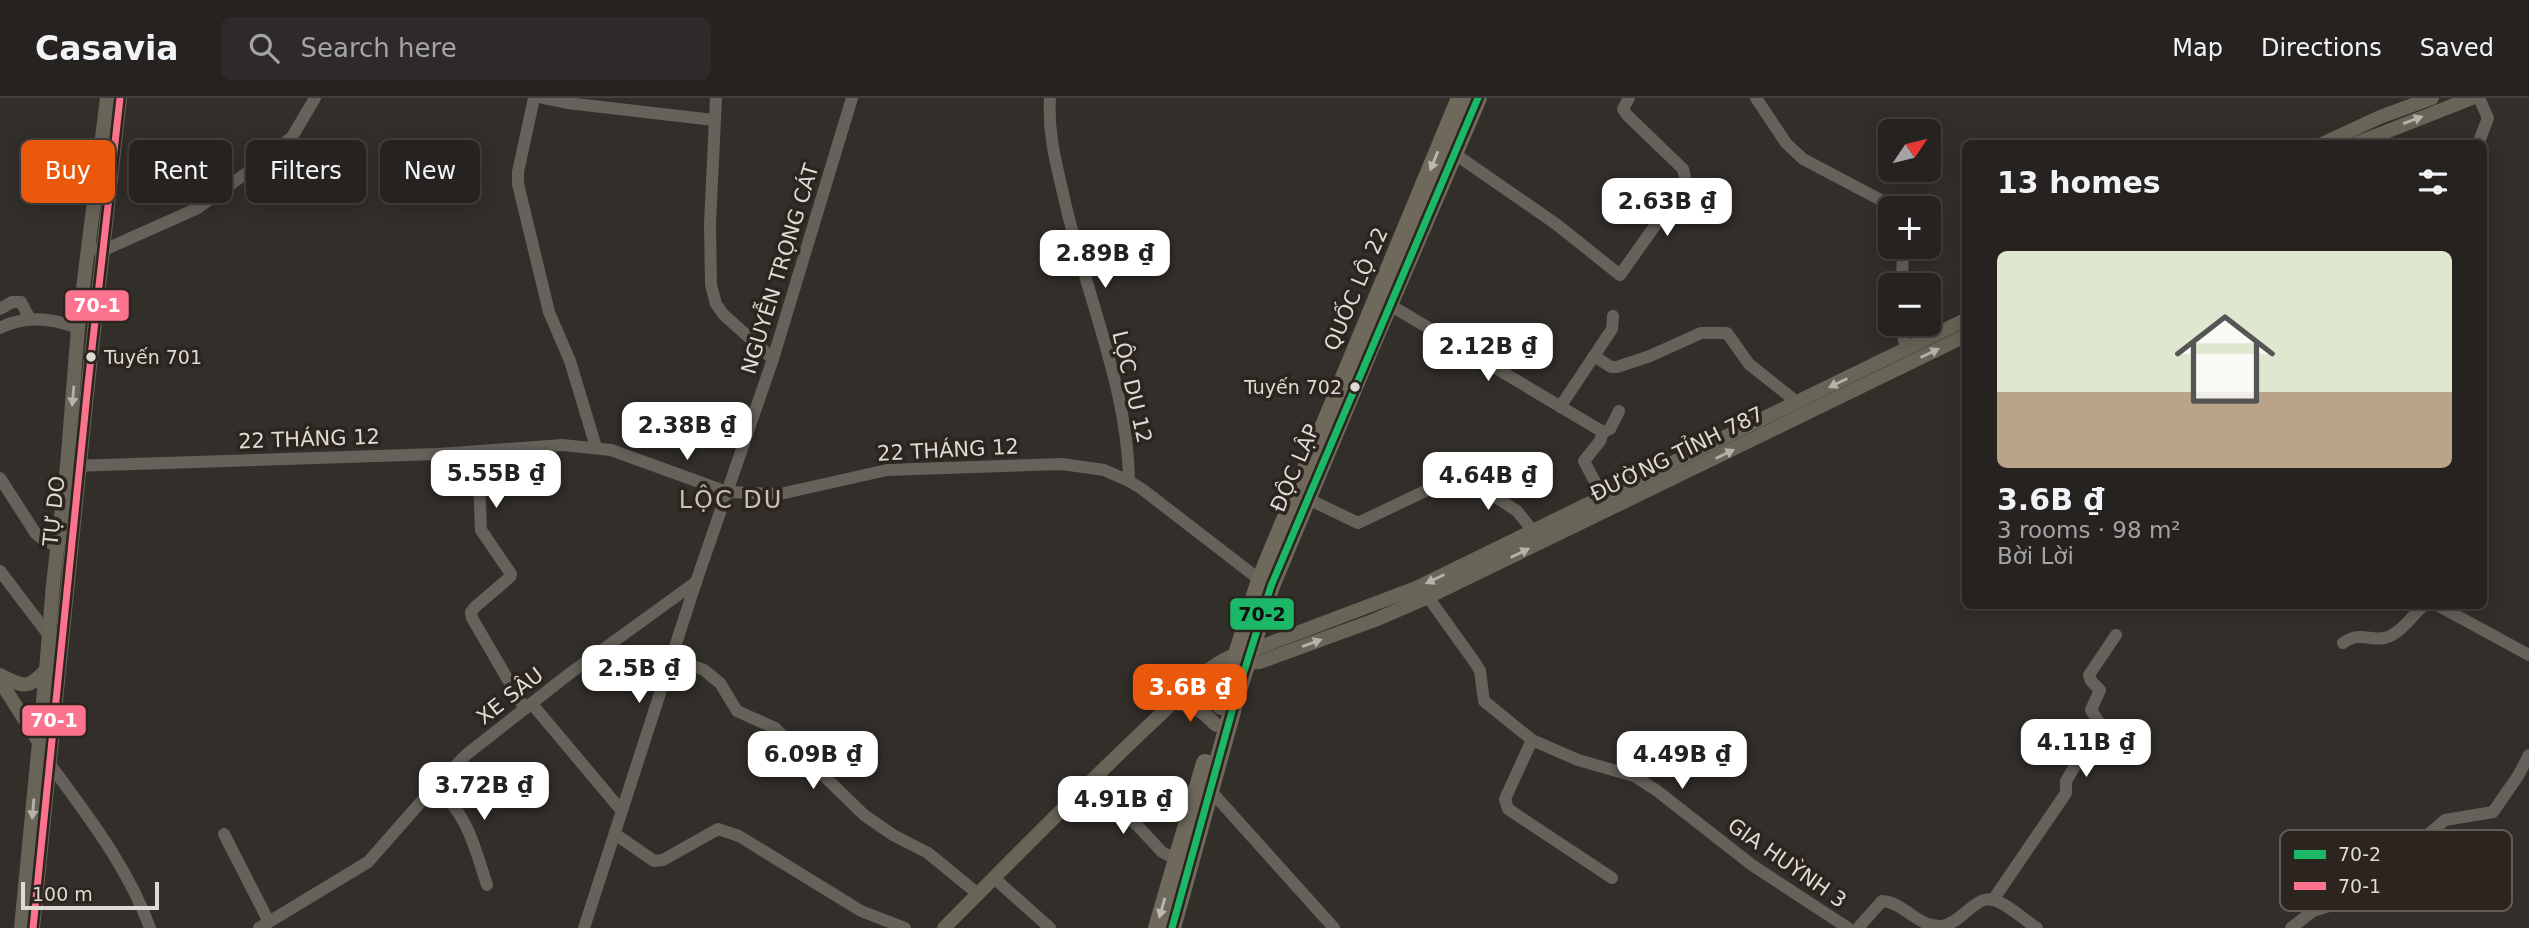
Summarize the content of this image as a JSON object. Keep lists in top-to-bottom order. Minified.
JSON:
{"streets":{"highway":["QUỐC LỘ 22","ĐỘC LẬP"],"main road":["ĐƯỜNG TỈNH 787","TỰ DO"],"street":["NGUYỄN TRỌNG CÁT","LỘC DU 12","22 THÁNG 12","XE SÂU","GIA HUỲNH 3"]},"crossings":[["NGUYỄN TRỌNG CÁT","22 THÁNG 12"],["NGUYỄN TRỌNG CÁT","XE SÂU"],["QUỐC LỘ 22","22 THÁNG 12"],["QUỐC LỘ 22","ĐƯỜNG TỈNH 787"],["QUỐC LỘ 22","ĐỘC LẬP"],["LỘC DU 12","22 THÁNG 12"],["22 THÁNG 12","ĐỘC LẬP"],["22 THÁNG 12","TỰ DO"],["ĐƯỜNG TỈNH 787","GIA HUỲNH 3"]],"one_way":["QUỐC LỘ 22"],"districts":["LỘC DU"],"places":["Tuyến 701","Tuyến 702"],"lines":["transit line 70-2","transit line 70-1"],"legend":["70-2","70-1"],"scale_bar":"100 m","north":"top right","page":{"header":"Casavia","search":"Search here","nav":["Map","Directions","Saved"],"map_buttons":["+","−"],"chip":["Buy","Rent","Filters","New"],"heading":"13 homes","price":["2.63B ₫","2.89B ₫","2.12B ₫","2.38B ₫","5.55B ₫","4.64B ₫","2.5B ₫","3.6B ₫","4.11B ₫","6.09B ₫","4.49B ₫","3.72B ₫","4.91B ₫"],"list":[{"name":"3.6B ₫","note":"3 rooms · 98 m² · Bời Lời"}],"scale":"100 m"}}
